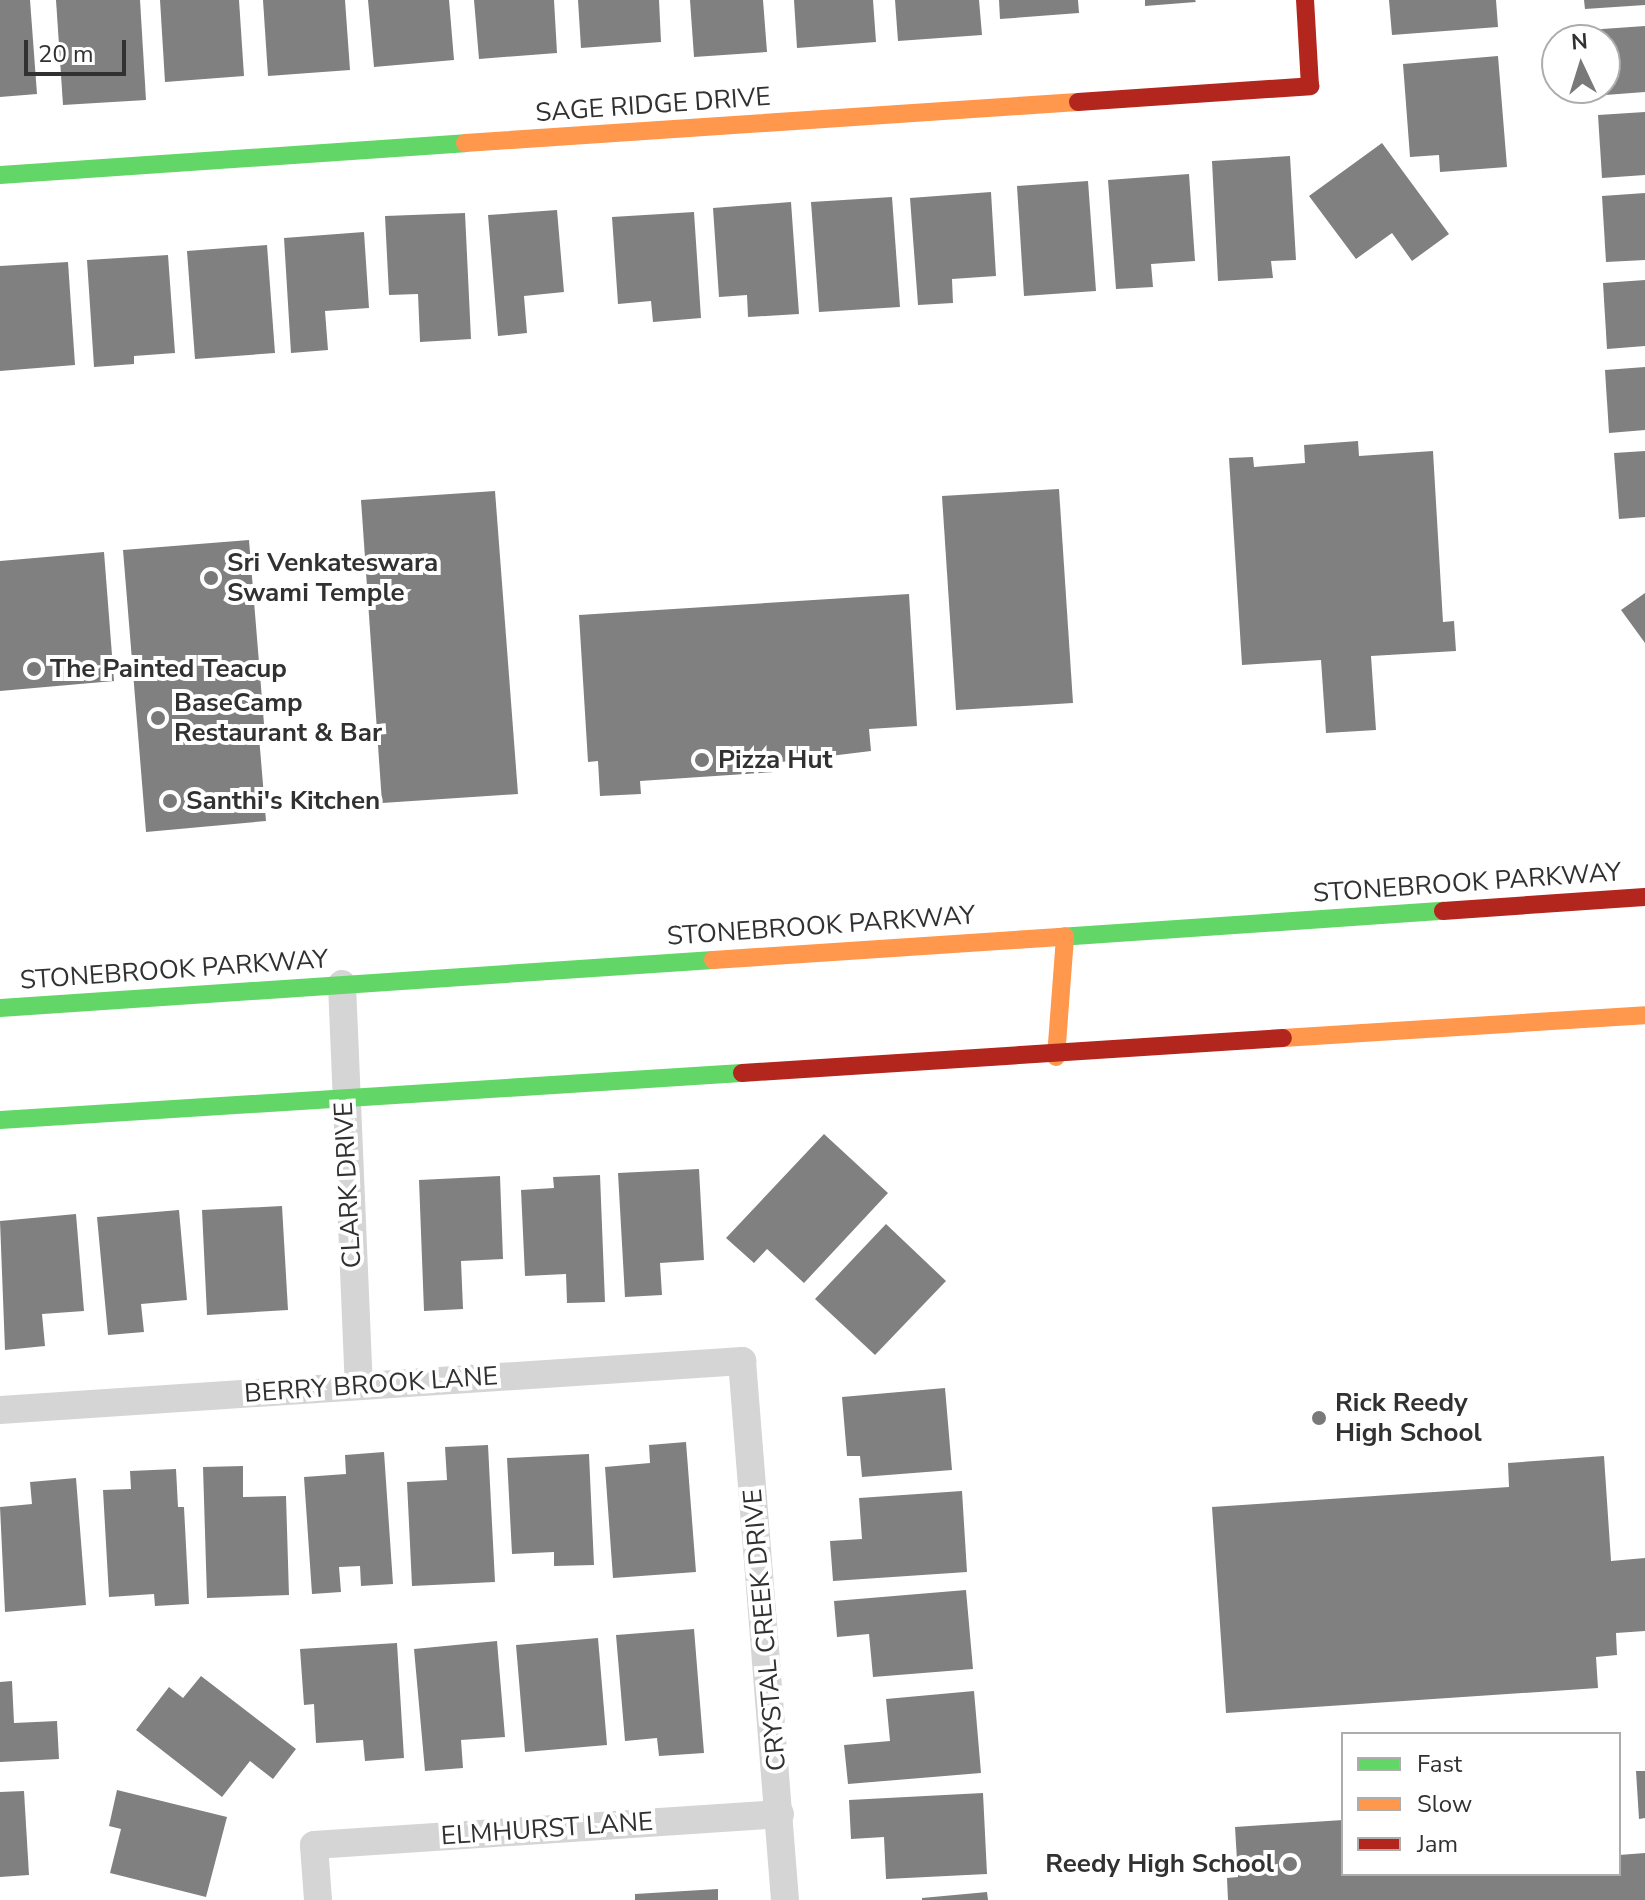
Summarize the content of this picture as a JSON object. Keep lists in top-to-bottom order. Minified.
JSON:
{"streets":{"main road":["SAGE RIDGE DRIVE","STONEBROOK PARKWAY"],"street":["CLARK DRIVE","BERRY BROOK LANE","CRYSTAL CREEK DRIVE","ELMHURST LANE"]},"crossings":[["STONEBROOK PARKWAY","CLARK DRIVE"],["CLARK DRIVE","BERRY BROOK LANE"],["BERRY BROOK LANE","CRYSTAL CREEK DRIVE"],["CRYSTAL CREEK DRIVE","ELMHURST LANE"]],"places":["Sri Venkateswara Swami Temple","The Painted Teacup","BaseCamp Restaurant & Bar","Pizza Hut","Santhi's Kitchen","Rick Reedy High School","Reedy High School"],"legend":["Fast","Slow","Jam"],"scale_bar":"20 m","north":"top"}
